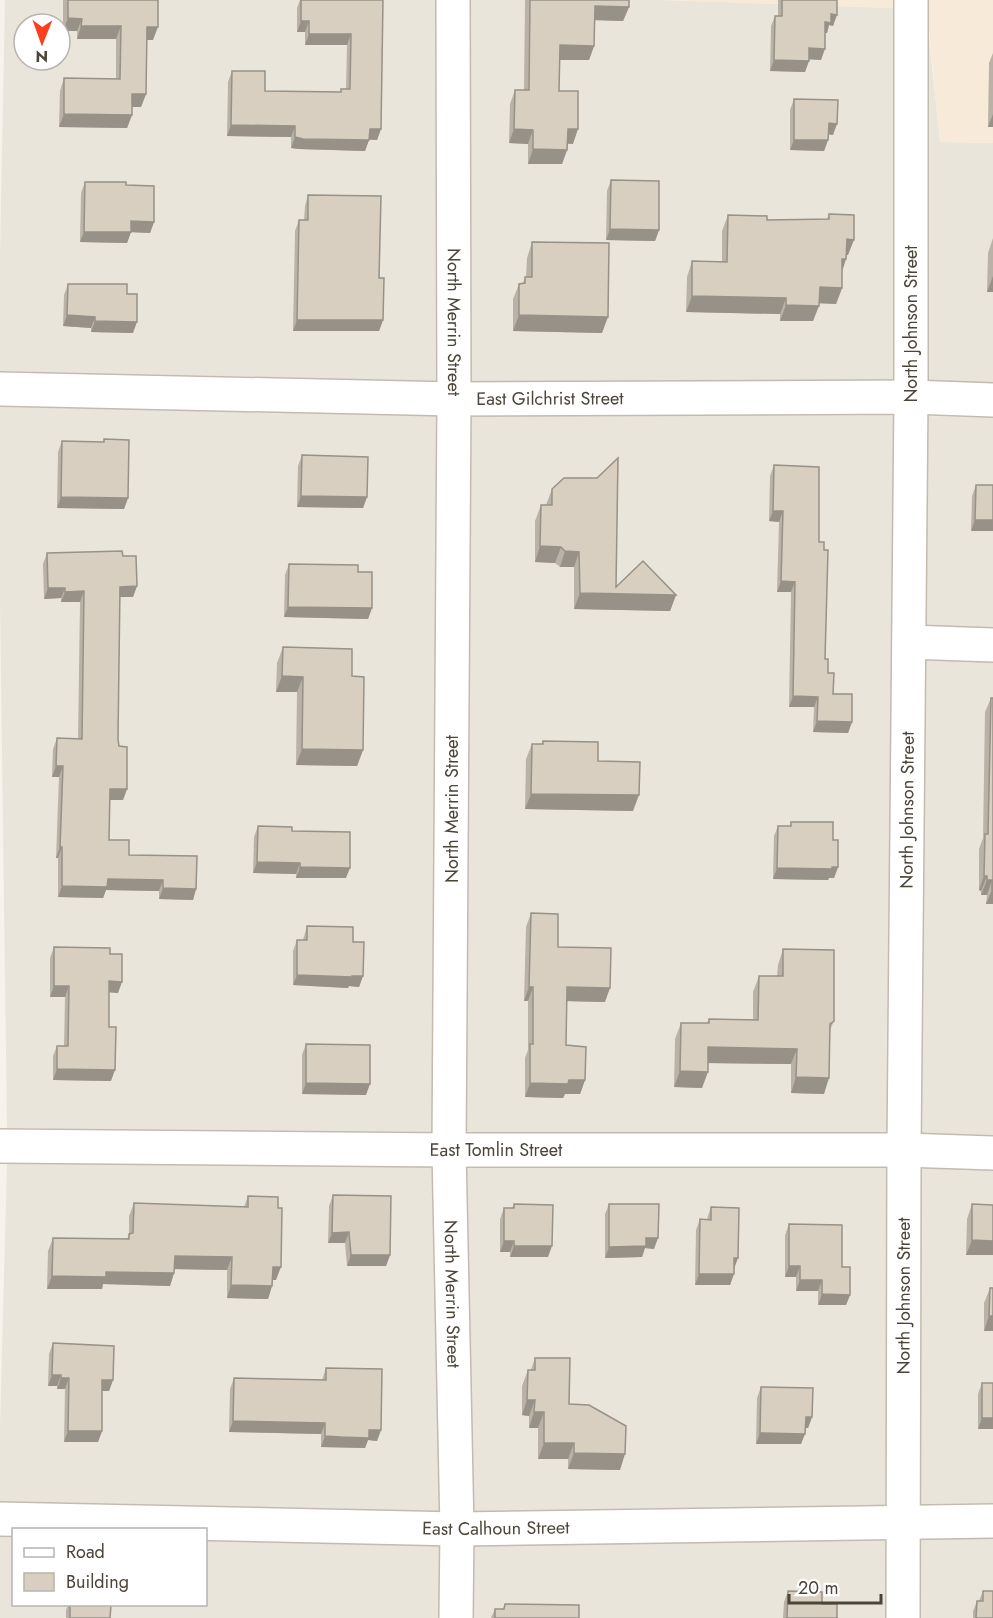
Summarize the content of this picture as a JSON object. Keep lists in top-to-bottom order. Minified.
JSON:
{"streets":{"street":["North Merrin Street","North Johnson Street","East Gilchrist Street","East Tomlin Street","East Calhoun Street"]},"crossings":[["North Merrin Street","East Gilchrist Street"],["North Merrin Street","East Tomlin Street"],["North Merrin Street","East Calhoun Street"],["North Johnson Street","East Gilchrist Street"],["North Johnson Street","East Tomlin Street"],["North Johnson Street","East Calhoun Street"]],"legend":["Road","Building"],"scale_bar":"20 m","north":"bottom"}
